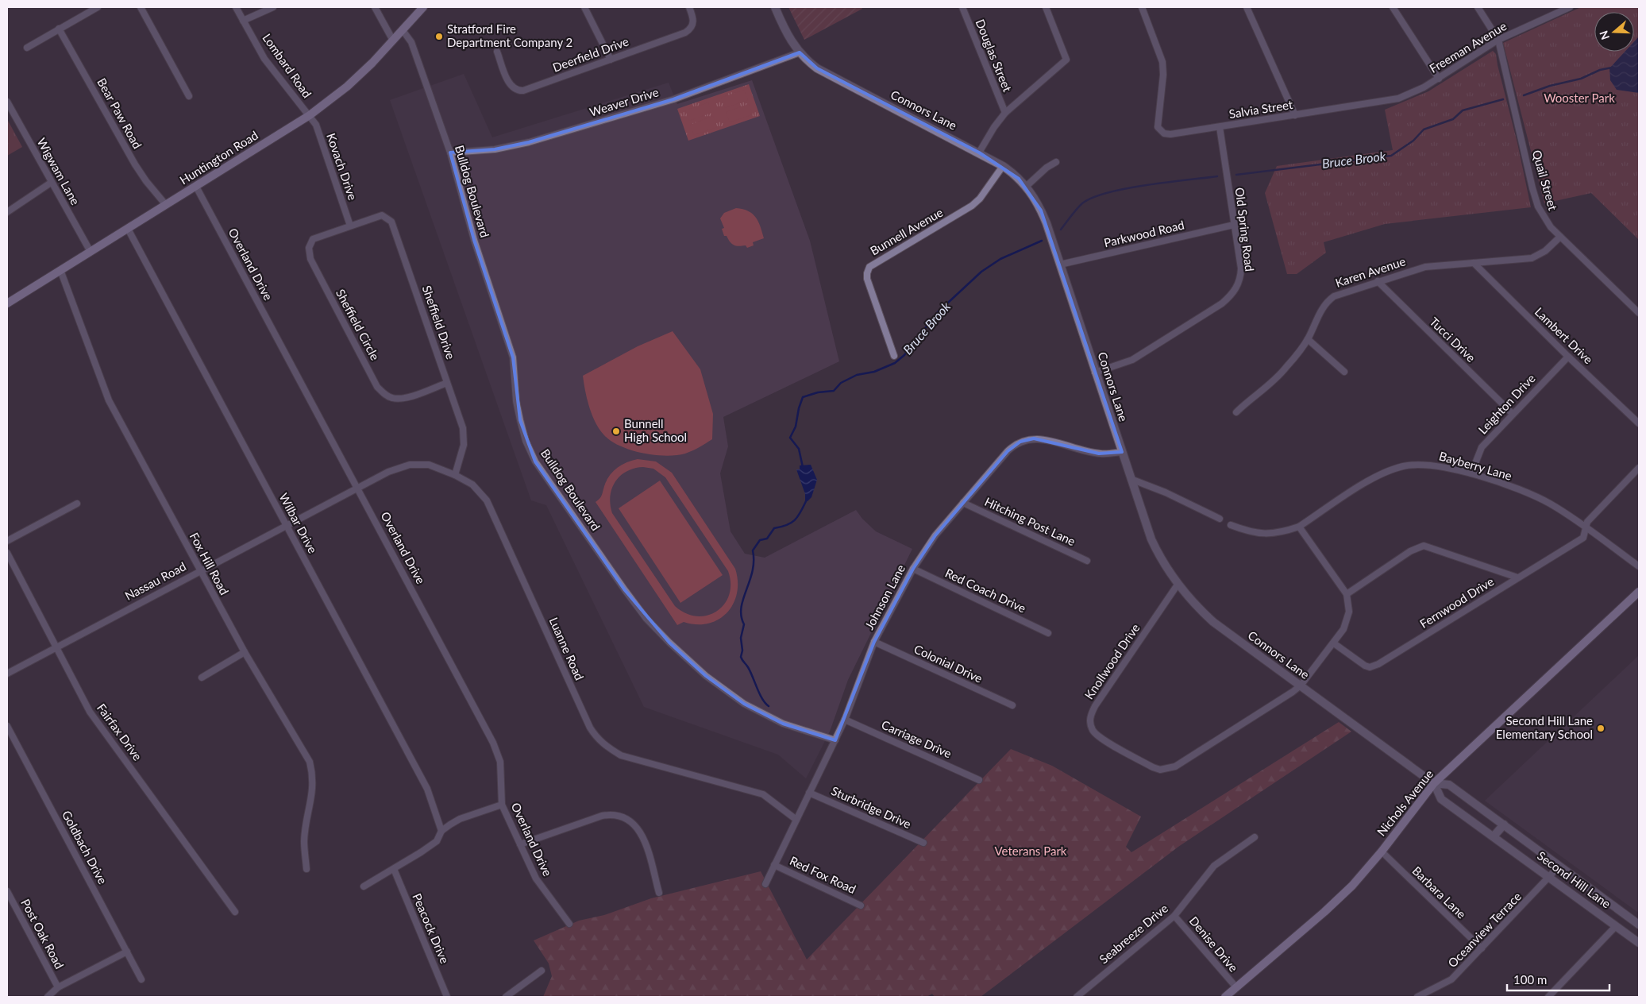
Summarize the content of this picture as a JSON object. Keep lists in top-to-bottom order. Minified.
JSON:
{"streets":{"main road":["Huntington Road","Nichols Avenue"],"street":["Freeman Avenue","Deerfield Drive","Douglas Street","Lombard Road","Weaver Drive","Salvia Street","Connors Lane","Bear Paw Road","Kovach Drive","Wigwam Lane","Quail Street","Bulldog Boulevard","Old Spring Road","Bunnell Avenue","Parkwood Road","Overland Drive","Karen Avenue","Sheffield Drive","Sheffield Circle","Lambert Drive","Tucci Drive","Leighton Drive","Bayberry Lane","Hitching Post Lane","Wilbar Drive","Fox Hill Road","Nassau Road","Red Coach Drive","Johnson Lane","Fernwood Drive","Luanne Road","Knollwood Drive","Colonial Drive","Fairfax Drive","Carriage Drive","Sturbridge Drive","Goldbach Drive","Red Fox Road","Second Hill Lane","Barbara Lane","Peacock Drive","Oceanview Terrace","Post Oak Road","Seabreeze Drive","Denise Drive"]},"crossings":[["Freeman Avenue","Salvia Street"],["Freeman Avenue","Quail Street"],["Lombard Road","Huntington Road"],["Lombard Road","Kovach Drive"],["Weaver Drive","Connors Lane"],["Weaver Drive","Bulldog Boulevard"],["Salvia Street","Old Spring Road"],["Connors Lane","Old Spring Road"],["Connors Lane","Bunnell Avenue"],["Connors Lane","Parkwood Road"],["Connors Lane","Johnson Lane"],["Connors Lane","Knollwood Drive"],["Connors Lane","Nichols Avenue"],["Connors Lane","Second Hill Lane"],["Bear Paw Road","Huntington Road"],["Huntington Road","Kovach Drive"],["Huntington Road","Wigwam Lane"],["Huntington Road","Bulldog Boulevard"],["Huntington Road","Overland Drive"],["Huntington Road","Wilbar Drive"],["Huntington Road","Fox Hill Road"],["Kovach Drive","Sheffield Drive"],["Kovach Drive","Sheffield Circle"],["Quail Street","Karen Avenue"],["Bulldog Boulevard","Johnson Lane"],["Old Spring Road","Parkwood Road"],["Overland Drive","Nassau Road"],["Overland Drive","Luanne Road"],["Karen Avenue","Lambert Drive"],["Karen Avenue","Tucci Drive"],["Sheffield Drive","Sheffield Circle"],["Sheffield Drive","Luanne Road"],["Lambert Drive","Leighton Drive"],["Tucci Drive","Leighton Drive"],["Leighton Drive","Bayberry Lane"],["Bayberry Lane","Fernwood Drive"],["Hitching Post Lane","Johnson Lane"],["Wilbar Drive","Nassau Road"],["Fox Hill Road","Nassau Road"],["Nassau Road","Luanne Road"],["Nassau Road","Fairfax Drive"],["Red Coach Drive","Johnson Lane"],["Johnson Lane","Luanne Road"],["Johnson Lane","Colonial Drive"],["Johnson Lane","Carriage Drive"],["Johnson Lane","Sturbridge Drive"],["Johnson Lane","Red Fox Road"],["Fernwood Drive","Knollwood Drive"],["Nichols Avenue","Second Hill Lane"],["Nichols Avenue","Barbara Lane"],["Nichols Avenue","Denise Drive"],["Second Hill Lane","Oceanview Terrace"],["Barbara Lane","Oceanview Terrace"],["Seabreeze Drive","Denise Drive"]],"water":["Bruce Brook"],"parks":["Wooster Park","Veterans Park"],"places":["Stratford Fire Department Company 2","Bunnell High School","Second Hill Lane Elementary School"],"scale_bar":"100 m","north":"left"}
